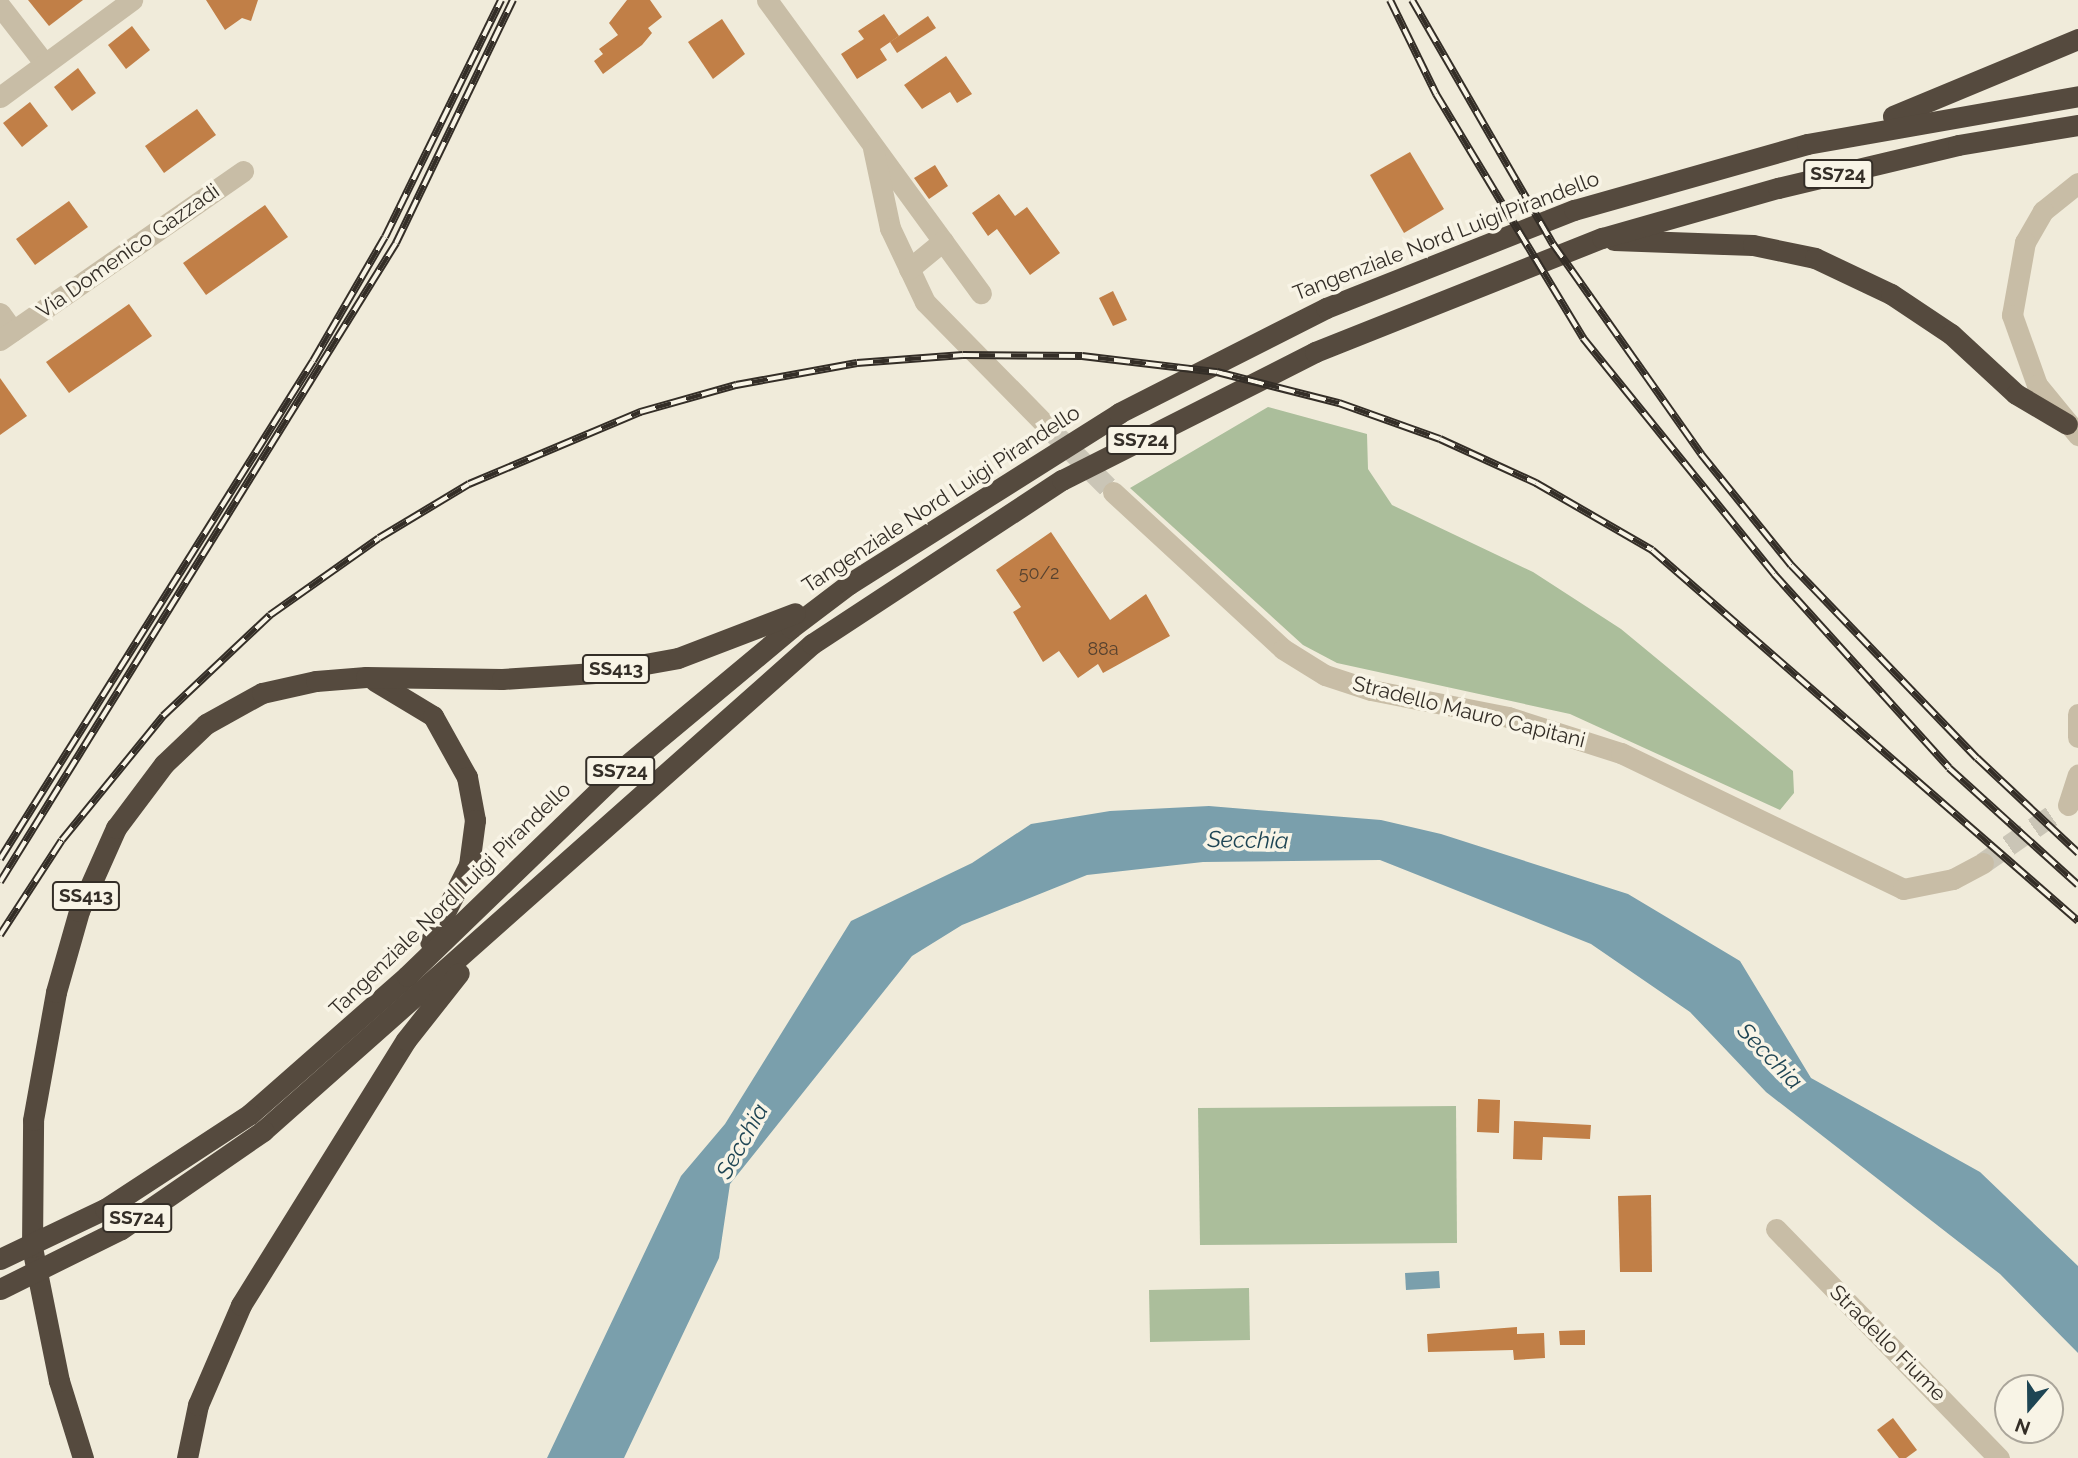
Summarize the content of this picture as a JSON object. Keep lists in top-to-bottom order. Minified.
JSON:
{"streets":{"highway":["SS724","Tangenziale Nord Luigi Pirandello","SS413"],"street":["Via Domenico Gazzadi","Stradello Mauro Capitani","Stradello Fiume"]},"crossings":[["Tangenziale Nord Luigi Pirandello","SS413"]],"water":["Secchia"],"house_numbers":["50/2","88a"],"north":"bottom"}
